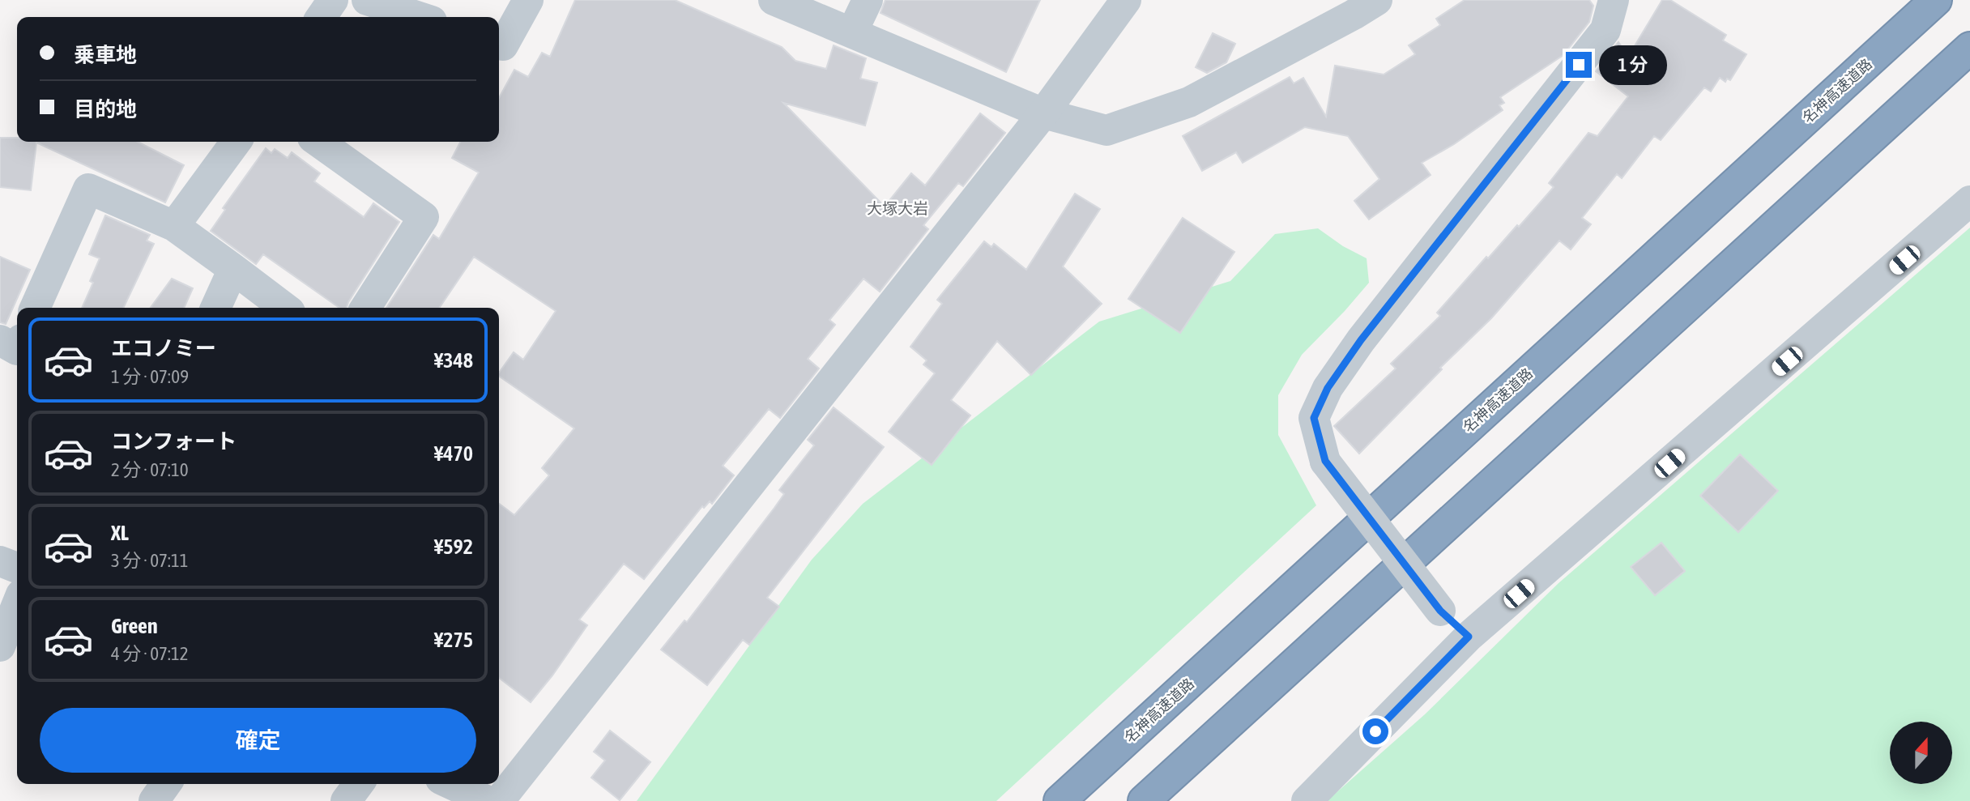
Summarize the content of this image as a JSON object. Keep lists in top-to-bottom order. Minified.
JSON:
{"streets":{"highway":["名神高速道路"]},"districts":["大塚大岩"],"north":"top","page":{"banner":["乗車地","目的地"],"bubble":"1 分","list":[{"name":"エコノミー","note":"1 分 · 07:09","value":"¥348"},{"name":"コンフォート","note":"2 分 · 07:10","value":"¥470"},{"name":"XL","note":"3 分 · 07:11","value":"¥592"},{"name":"Green","note":"4 分 · 07:12","value":"¥275"}],"buttons":"確定"}}
